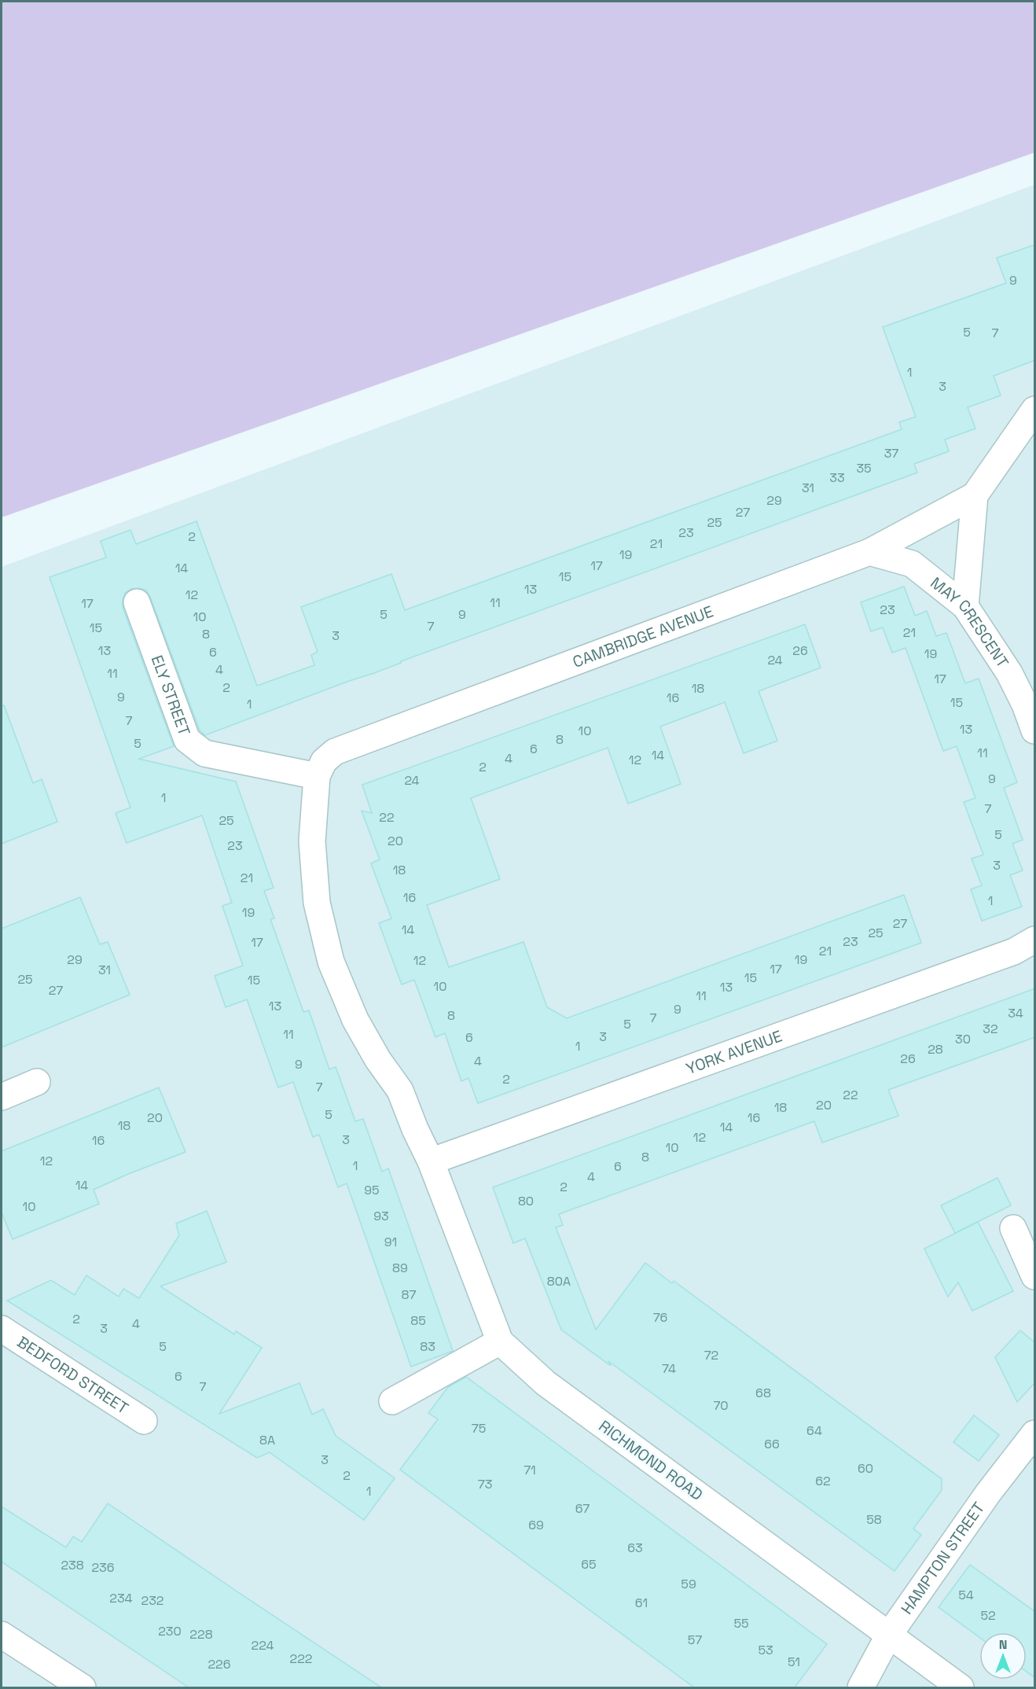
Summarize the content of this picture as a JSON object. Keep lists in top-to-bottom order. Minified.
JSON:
{"streets":{"street":["MAY CRESCENT","CAMBRIDGE AVENUE","ELY STREET","YORK AVENUE","BEDFORD STREET","RICHMOND ROAD","HAMPTON STREET"]},"crossings":[["MAY CRESCENT","CAMBRIDGE AVENUE"],["CAMBRIDGE AVENUE","ELY STREET"],["CAMBRIDGE AVENUE","RICHMOND ROAD"],["ELY STREET","RICHMOND ROAD"],["YORK AVENUE","RICHMOND ROAD"],["RICHMOND ROAD","HAMPTON STREET"]],"house_numbers":["9","5","7","1","3","37","35","33","31","29","27","25","23","2","21","19","17","14","15","13","12","11","17","23","5","9","10","7","15","21","8","3","13","26","6","19","24","4","11","17","2","18","9","16","15","1","7","13","10","8","5","6","11","14","4","12","2","9","24","1","7","22","25","5","20","23","3","18","21","16","1","19","27","14","25","23","17","21","29","19","12","17","31","15","25","15","10","13","27","11","13","9","34","8","7","5","32","11","3","6","30","1","28","26","4","9","2","7","22","20","18","5","20","16","18","14","12","3","16","10","8","12","1","6","4","14","2","95","80","10","93","91","89","80A","87","76","2","85","4","3","5","83","72","74","6","7","68","70","75","64","8A","66","3","60","71","2","62","73","1","67","58","69","63","65","238","236","59","54","234","232","61","52","55","230","228","57","224","53","222","51","226"],"north":"top"}
